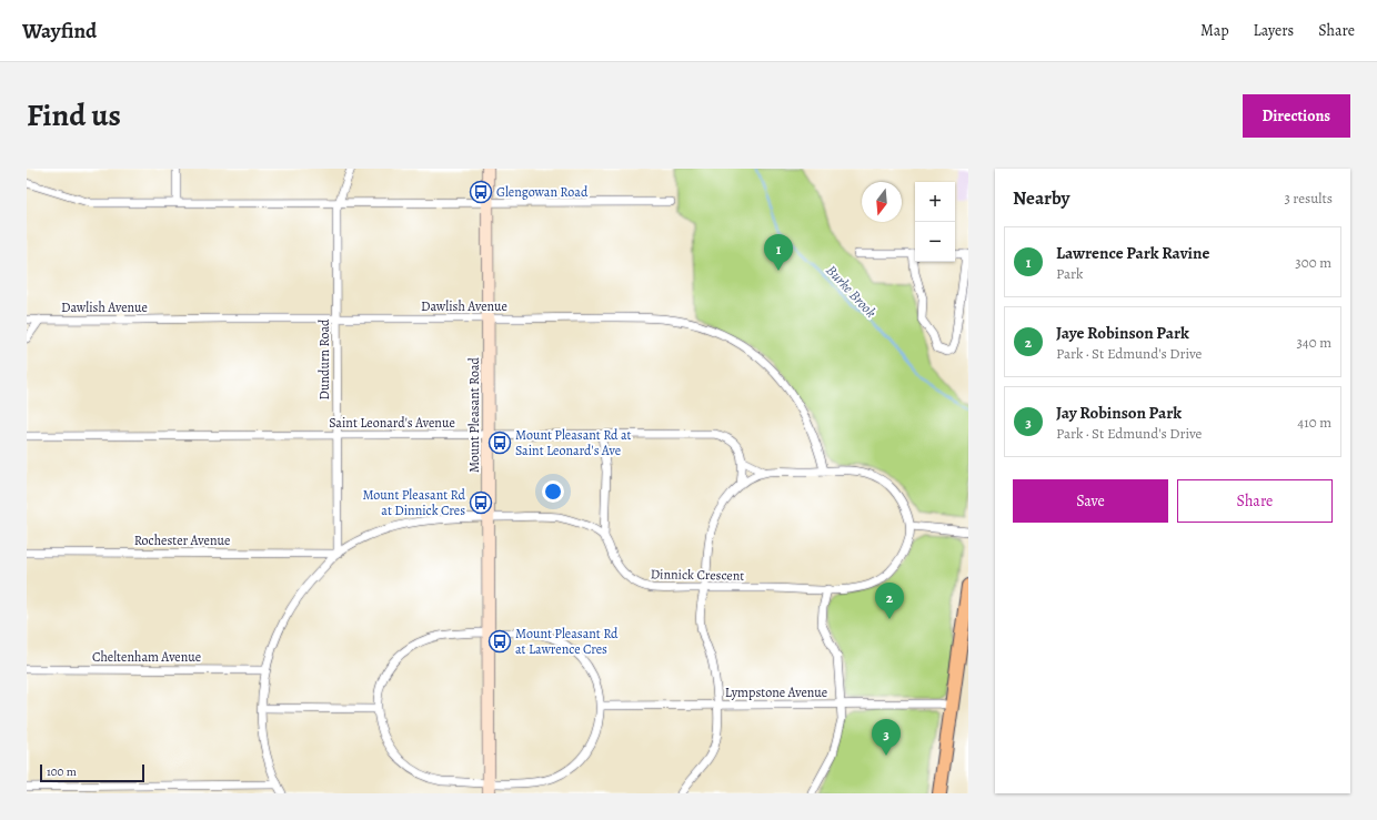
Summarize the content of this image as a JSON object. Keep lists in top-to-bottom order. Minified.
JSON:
{"streets":{"main road":["Mount Pleasant Road"],"street":["Dawlish Avenue","Dundurn Road","Saint Leonard's Avenue","Rochester Avenue","Dinnick Crescent","Cheltenham Avenue","Lympstone Avenue"]},"crossings":[["Dawlish Avenue","Dundurn Road"],["Dawlish Avenue","Mount Pleasant Road"],["Dundurn Road","Saint Leonard's Avenue"],["Dundurn Road","Rochester Avenue"],["Mount Pleasant Road","Saint Leonard's Avenue"]],"water":["Burke Brook"],"places":{"bus stop":["Glengowan Road","Mount Pleasant Rd at Saint Leonard's Ave","Mount Pleasant Rd at Dinnick Cres","Mount Pleasant Rd at Lawrence Cres"]},"scale_bar":"100 m","north":"bottom","page":{"header":"Wayfind","nav":["Map","Layers","Share"],"title":"Find us","buttons":["Directions",["Save","Share"]],"heading":["Nearby","3 results"],"map_buttons":["+","−"],"list":[{"mark":"1","name":"Lawrence Park Ravine","note":"Park","value":"300 m"},{"mark":"2","name":"Jaye Robinson Park","note":"Park · St Edmund's Drive","value":"340 m"},{"mark":"3","name":"Jay Robinson Park","note":"Park · St Edmund's Drive","value":"410 m"}],"pins":["1","2","3"],"scale":"100 m"}}
